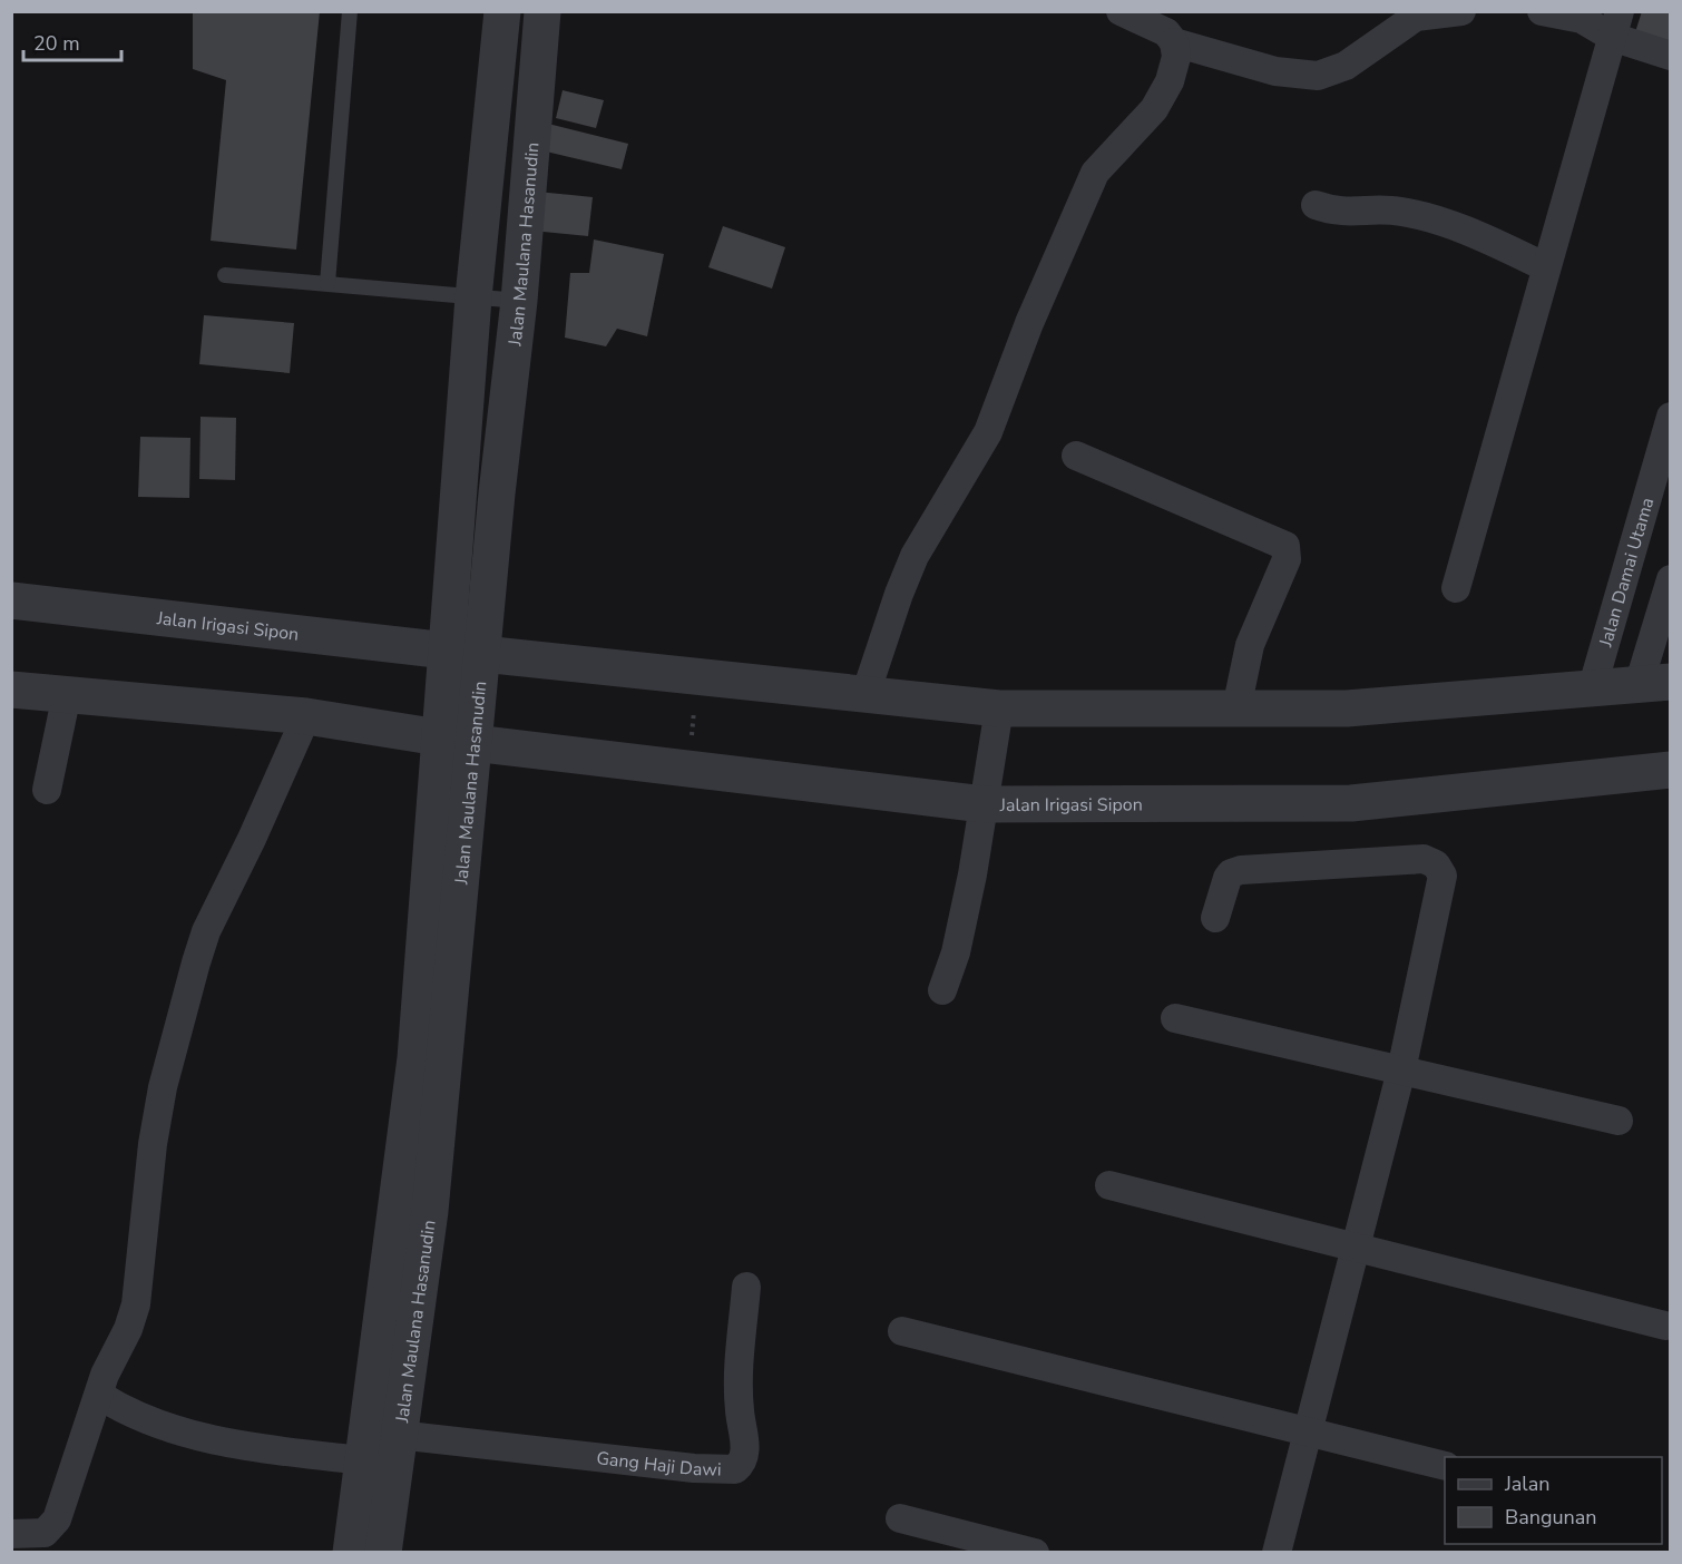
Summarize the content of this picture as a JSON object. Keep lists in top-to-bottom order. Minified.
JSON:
{"streets":{"street":["Jalan Maulana Hasanudin","Jalan Damai Utama","Jalan Irigasi Sipon","Gang Haji Dawi"]},"crossings":[["Jalan Maulana Hasanudin","Jalan Irigasi Sipon"],["Jalan Maulana Hasanudin","Gang Haji Dawi"]],"legend":["Jalan","Bangunan"],"scale_bar":"20 m"}
